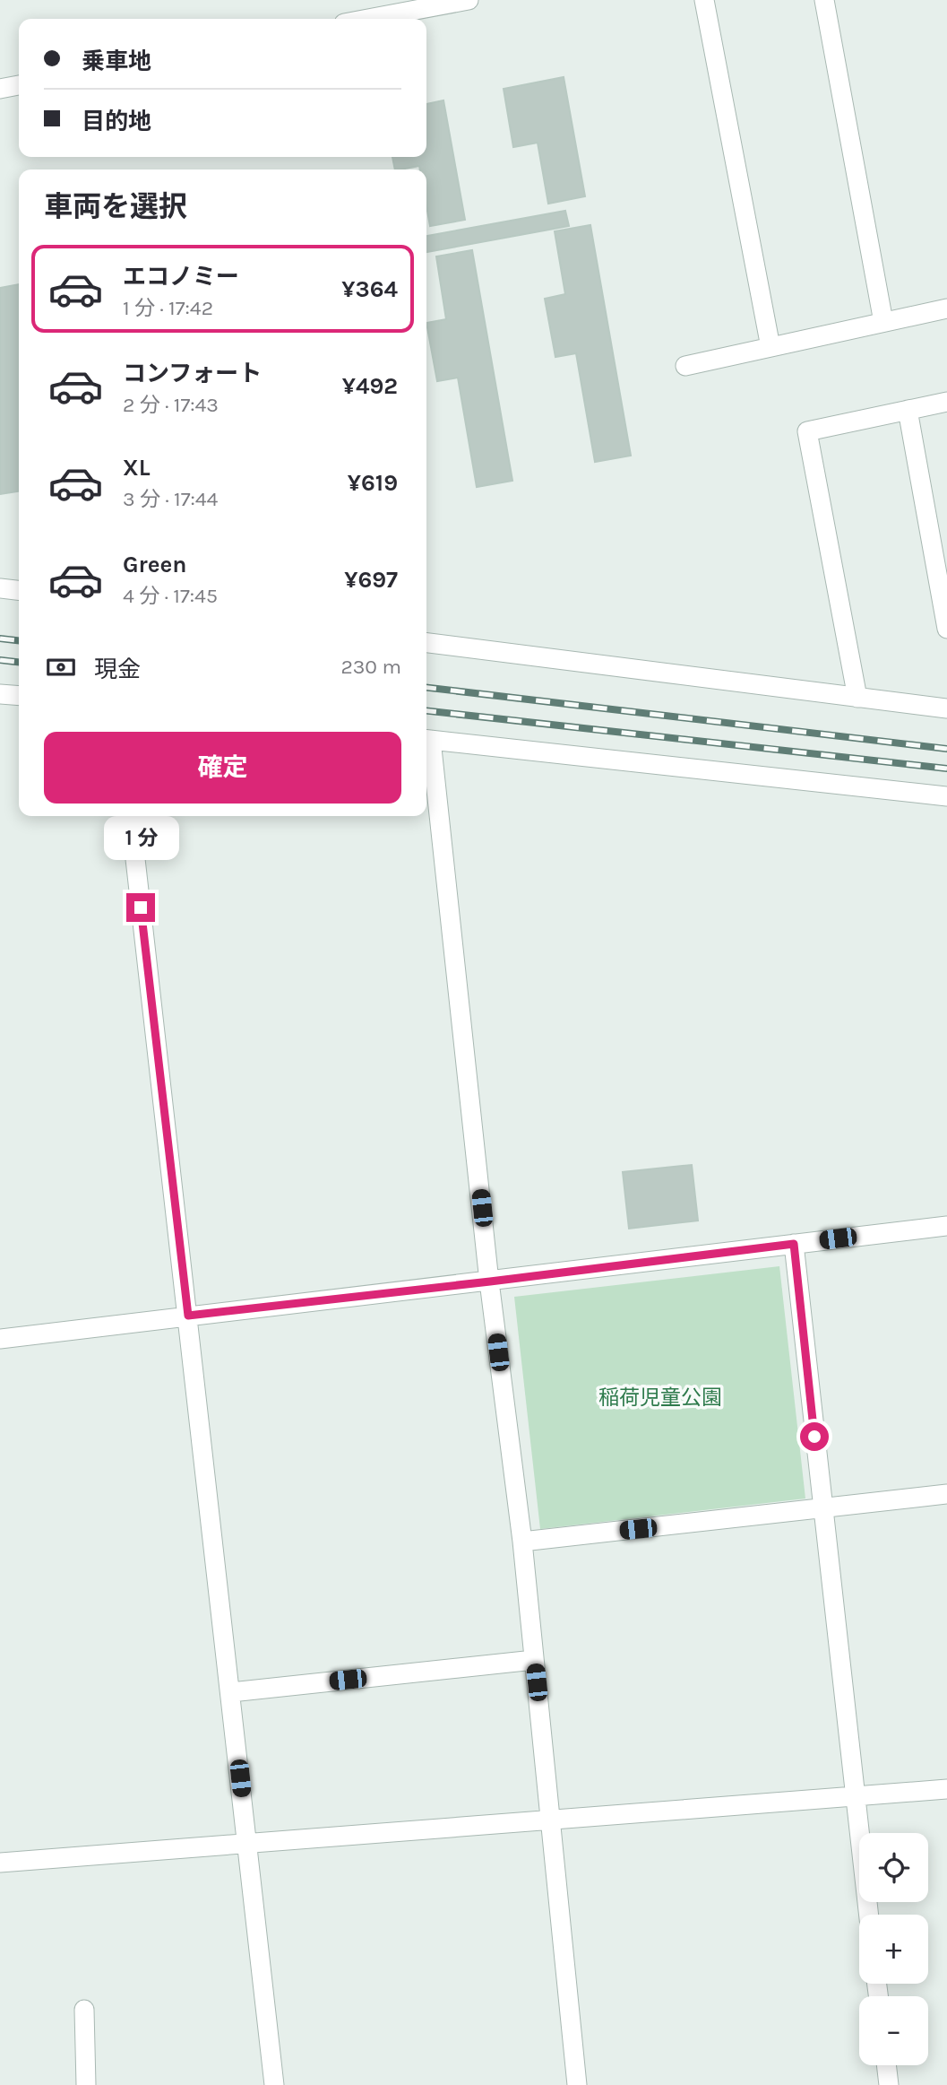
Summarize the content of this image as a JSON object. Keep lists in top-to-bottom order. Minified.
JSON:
{"parks":["稲荷児童公園"],"page":{"banner":["乗車地","目的地"],"heading":"車両を選択","list":[{"name":"エコノミー","note":"1 分 · 17:42","value":"¥364"},{"name":"コンフォート","note":"2 分 · 17:43","value":"¥492"},{"name":"XL","note":"3 分 · 17:44","value":"¥619"},{"name":"Green","note":"4 分 · 17:45","value":"¥697"}],"pay":["現金","230 m"],"buttons":"確定","bubble":"1 分","map_buttons":["+","−"]}}
